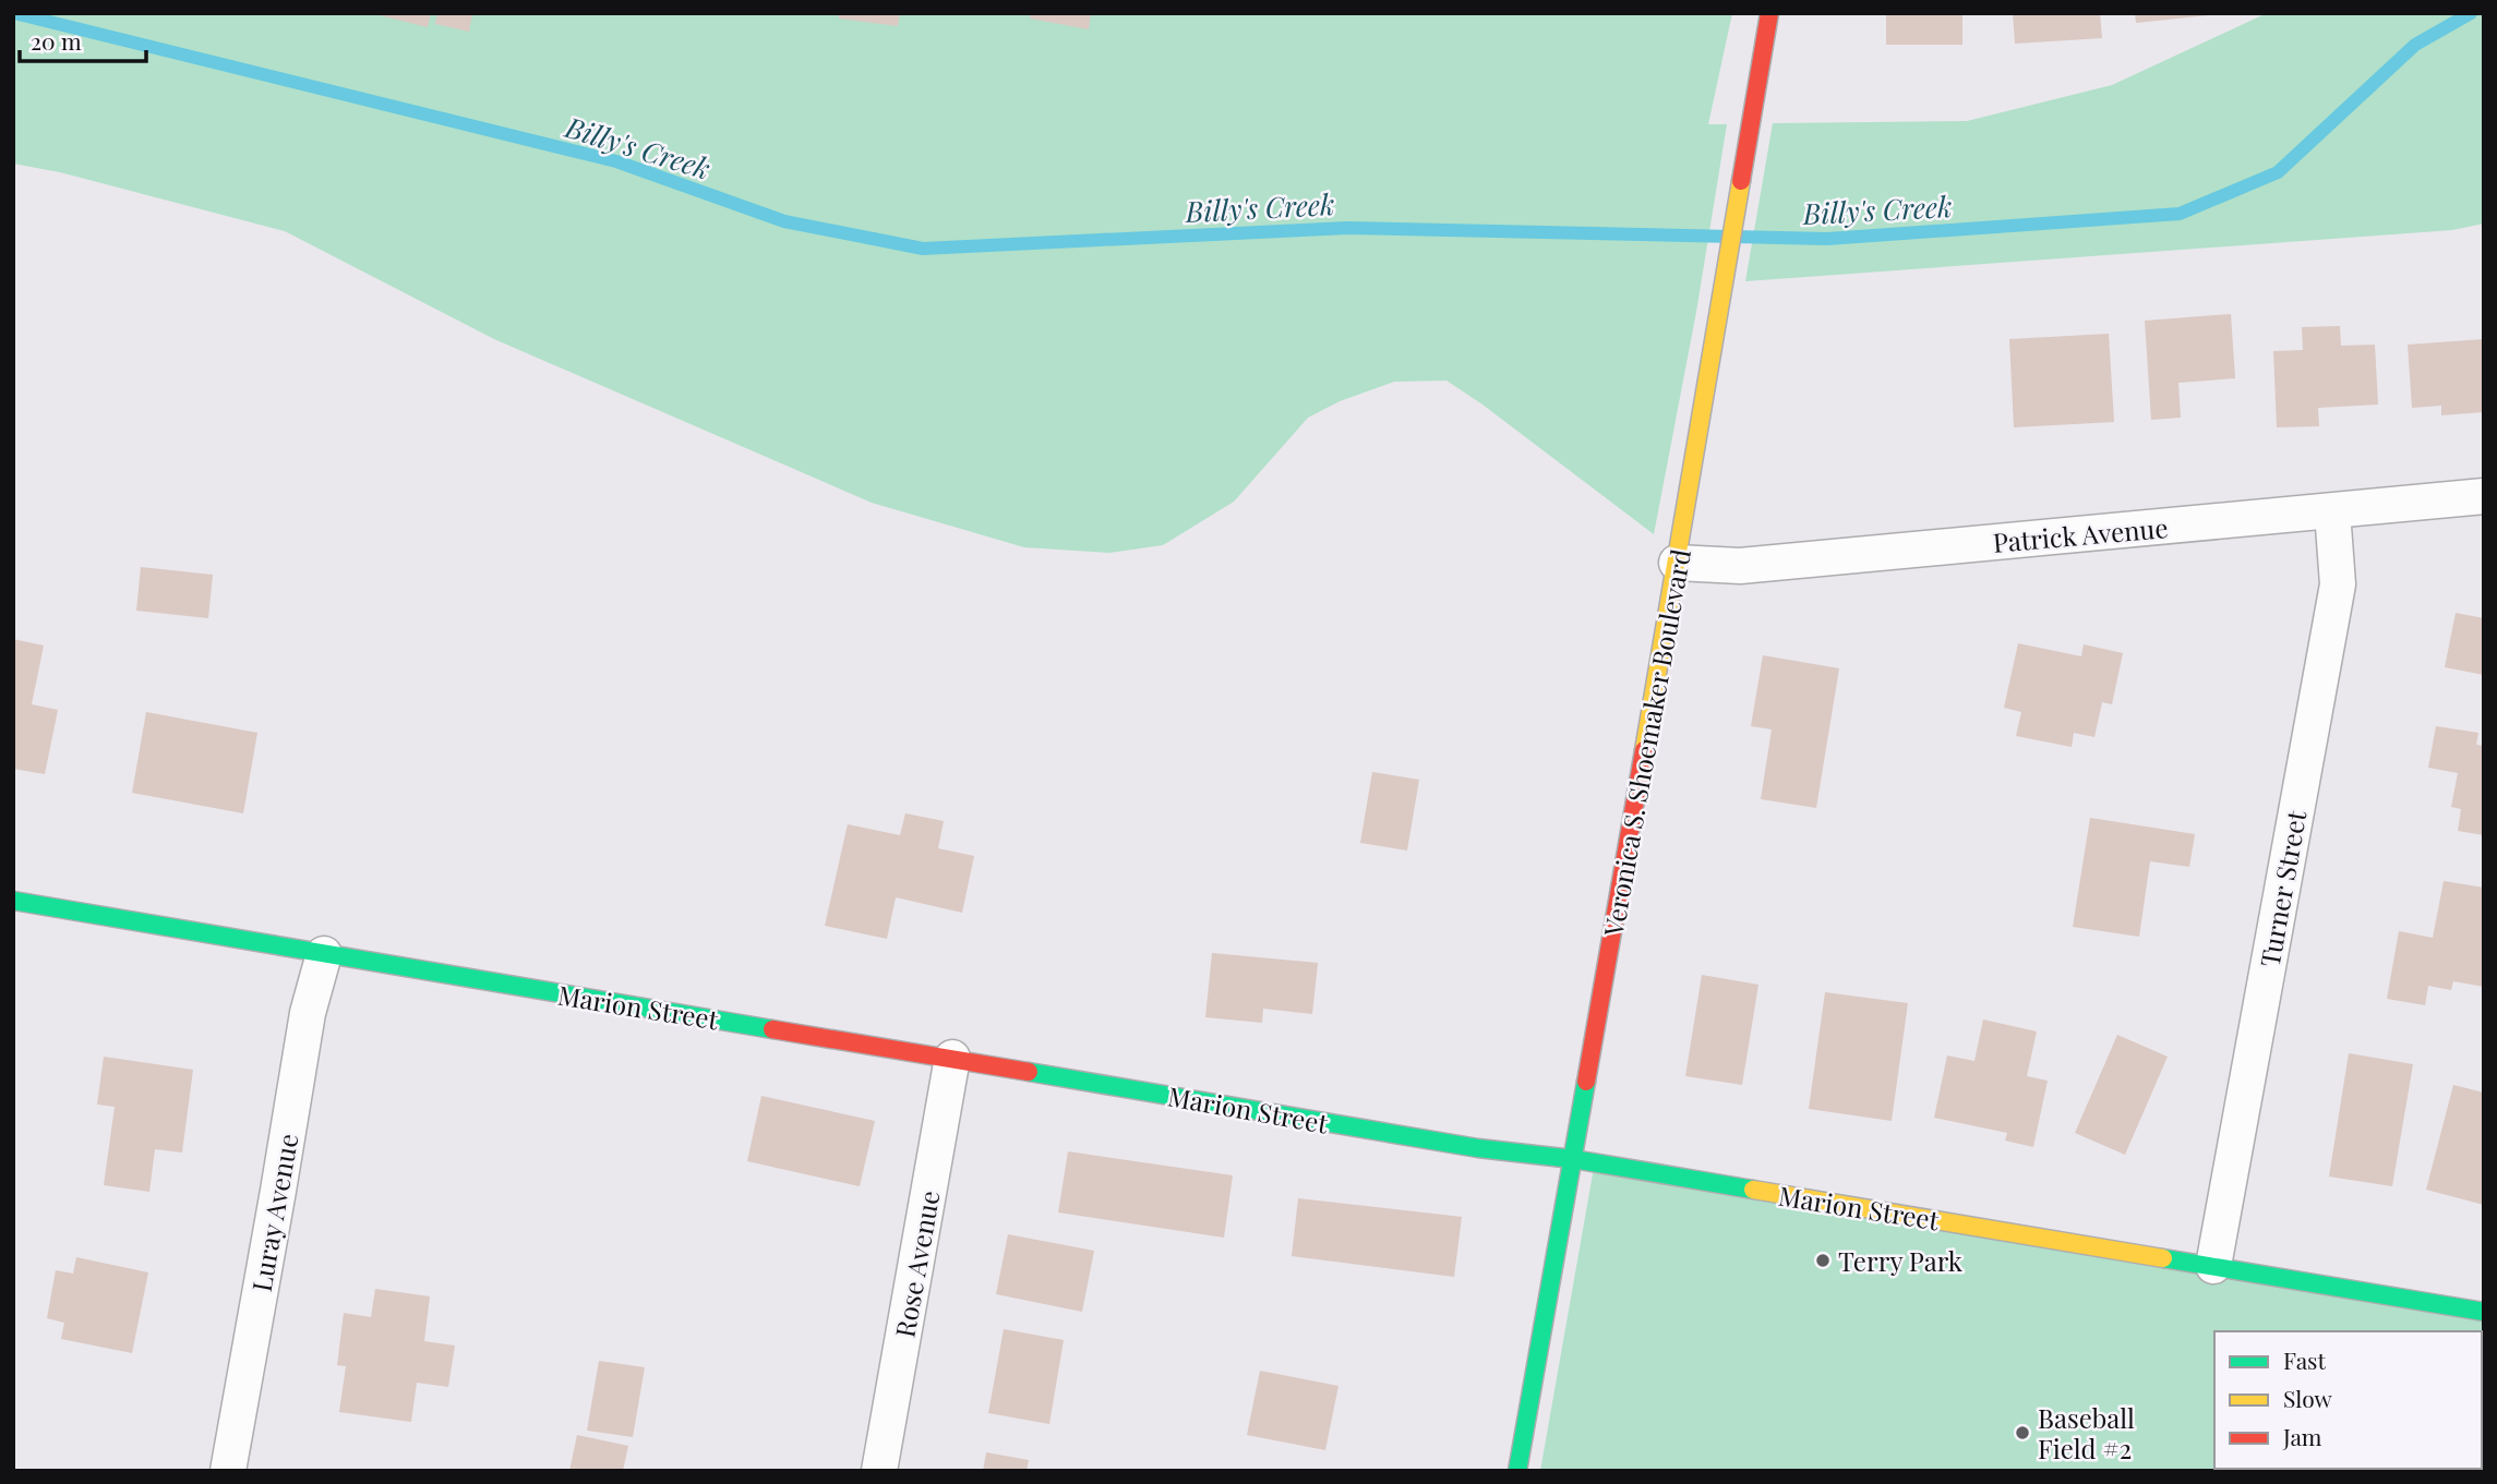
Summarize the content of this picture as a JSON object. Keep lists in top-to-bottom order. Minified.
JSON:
{"streets":{"street":["Patrick Avenue","Veronica S. Shoemaker Boulevard","Turner Street","Marion Street","Luray Avenue","Rose Avenue"]},"crossings":[["Patrick Avenue","Veronica S. Shoemaker Boulevard"],["Patrick Avenue","Turner Street"],["Veronica S. Shoemaker Boulevard","Marion Street"],["Turner Street","Marion Street"],["Marion Street","Luray Avenue"],["Marion Street","Rose Avenue"]],"water":["Billy's Creek"],"places":["Terry Park","Baseball Field #2"],"legend":["Fast","Slow","Jam"],"scale_bar":"20 m"}
